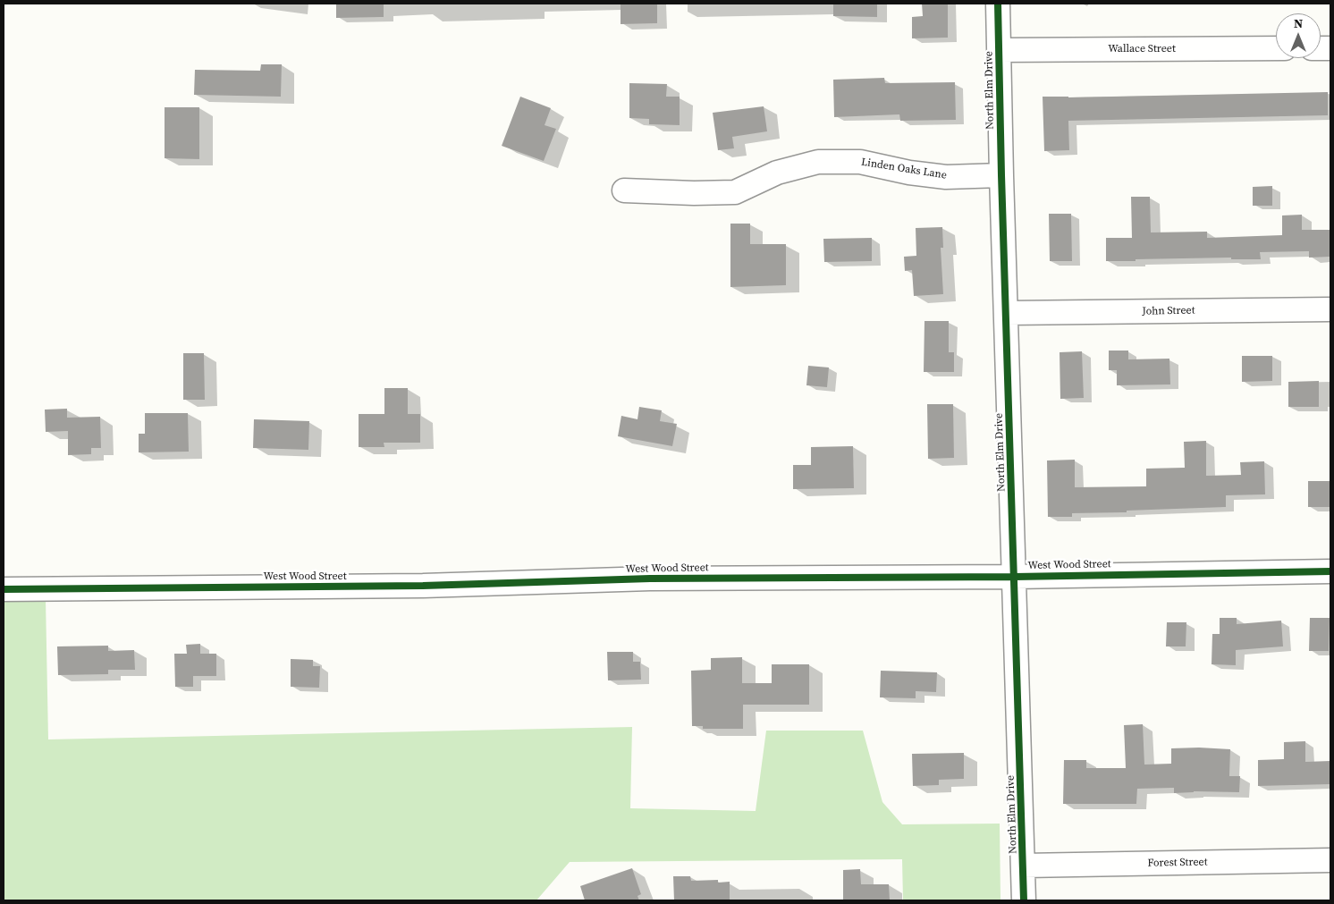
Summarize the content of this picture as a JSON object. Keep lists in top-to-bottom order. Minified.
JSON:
{"streets":{"street":["Wallace Street","North Elm Drive","Linden Oaks Lane","John Street","West Wood Street","Forest Street"]},"crossings":[["Wallace Street","North Elm Drive"],["North Elm Drive","Linden Oaks Lane"],["North Elm Drive","John Street"],["North Elm Drive","West Wood Street"],["North Elm Drive","Forest Street"]],"north":"top"}
